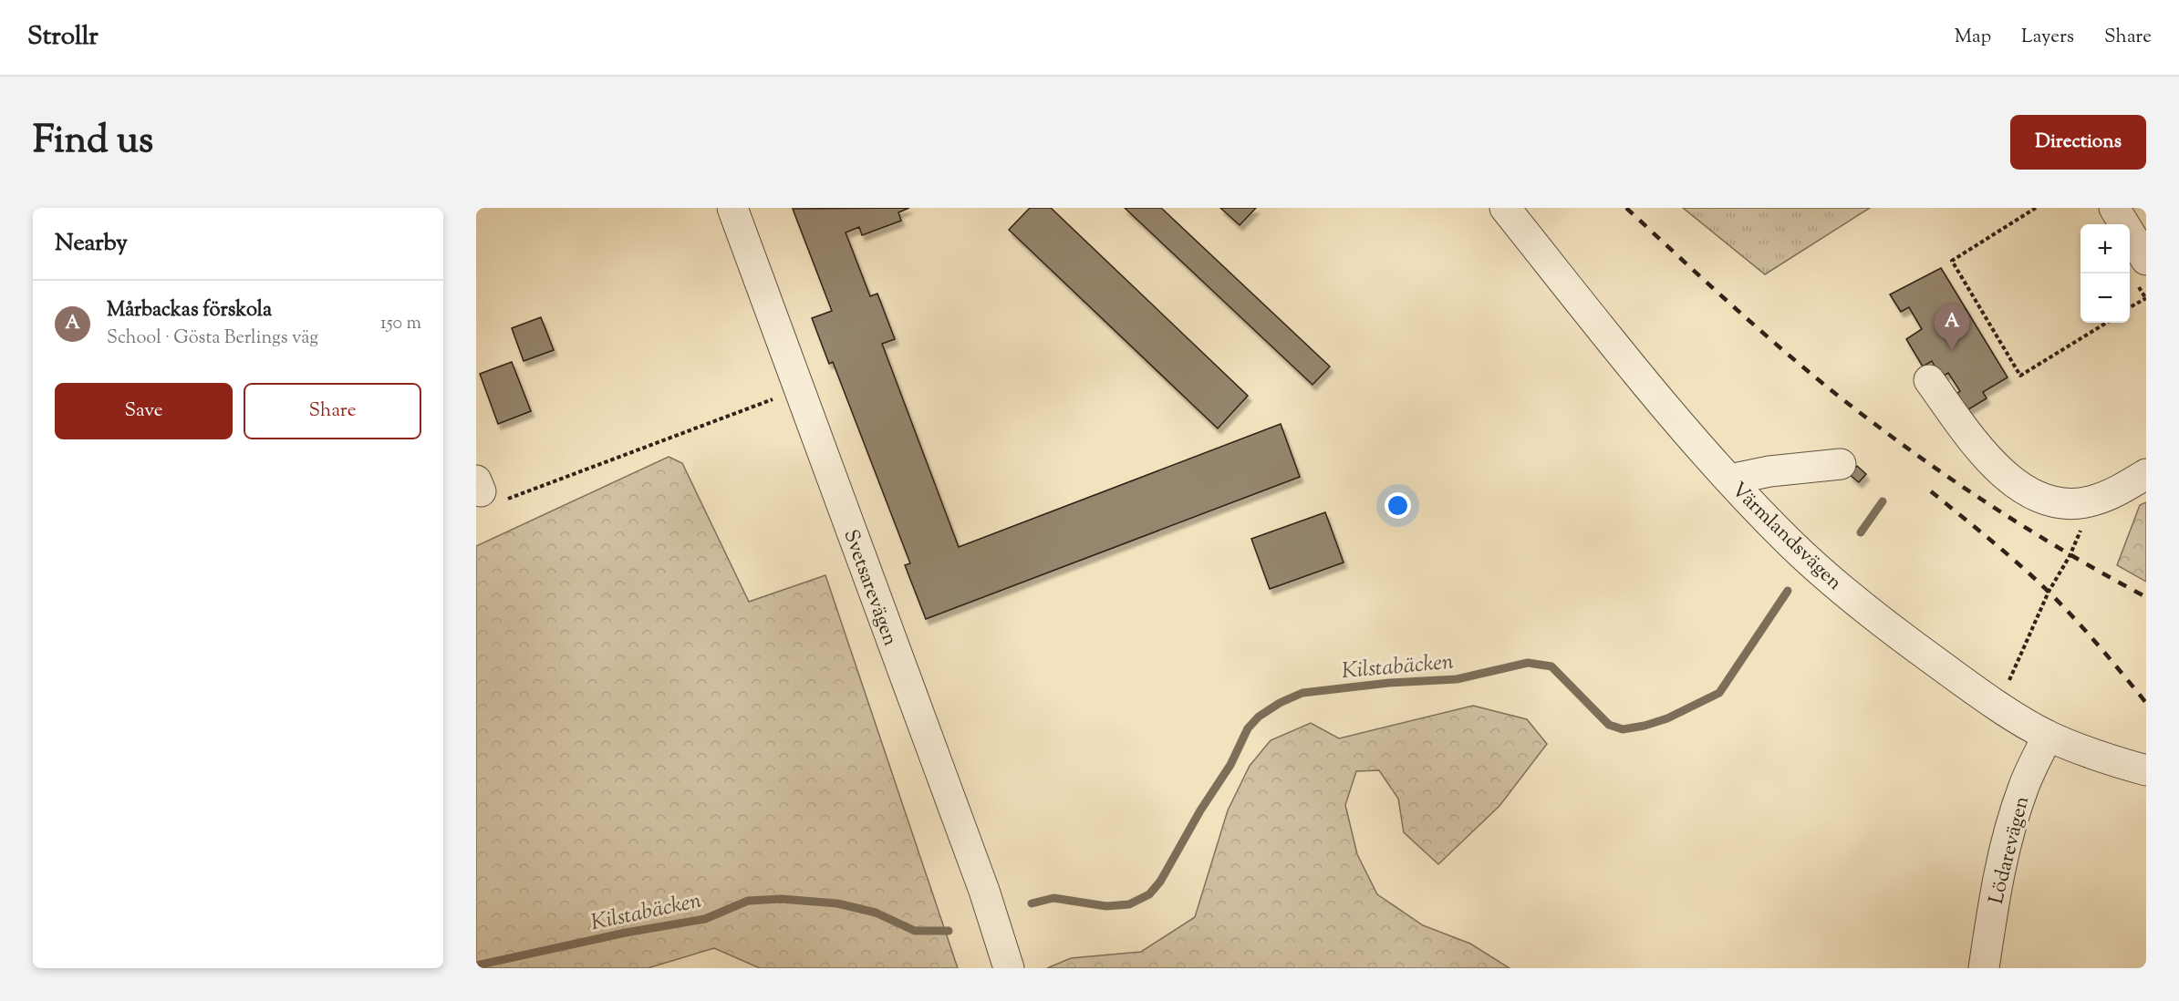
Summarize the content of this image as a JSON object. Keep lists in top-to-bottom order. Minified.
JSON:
{"streets":{"street":["Värmlandsvägen","Svetsarevägen","Lödarevägen"]},"crossings":[["Värmlandsvägen","Lödarevägen"]],"water":["Kilstabäcken"],"page":{"header":"Strollr","nav":["Map","Layers","Share"],"title":"Find us","buttons":["Directions",["Save","Share"]],"heading":"Nearby","map_buttons":["+","−"],"list":[{"mark":"A","name":"Mårbackas förskola","note":"School · Gösta Berlings väg","value":"150 m"}],"pins":"A"}}
